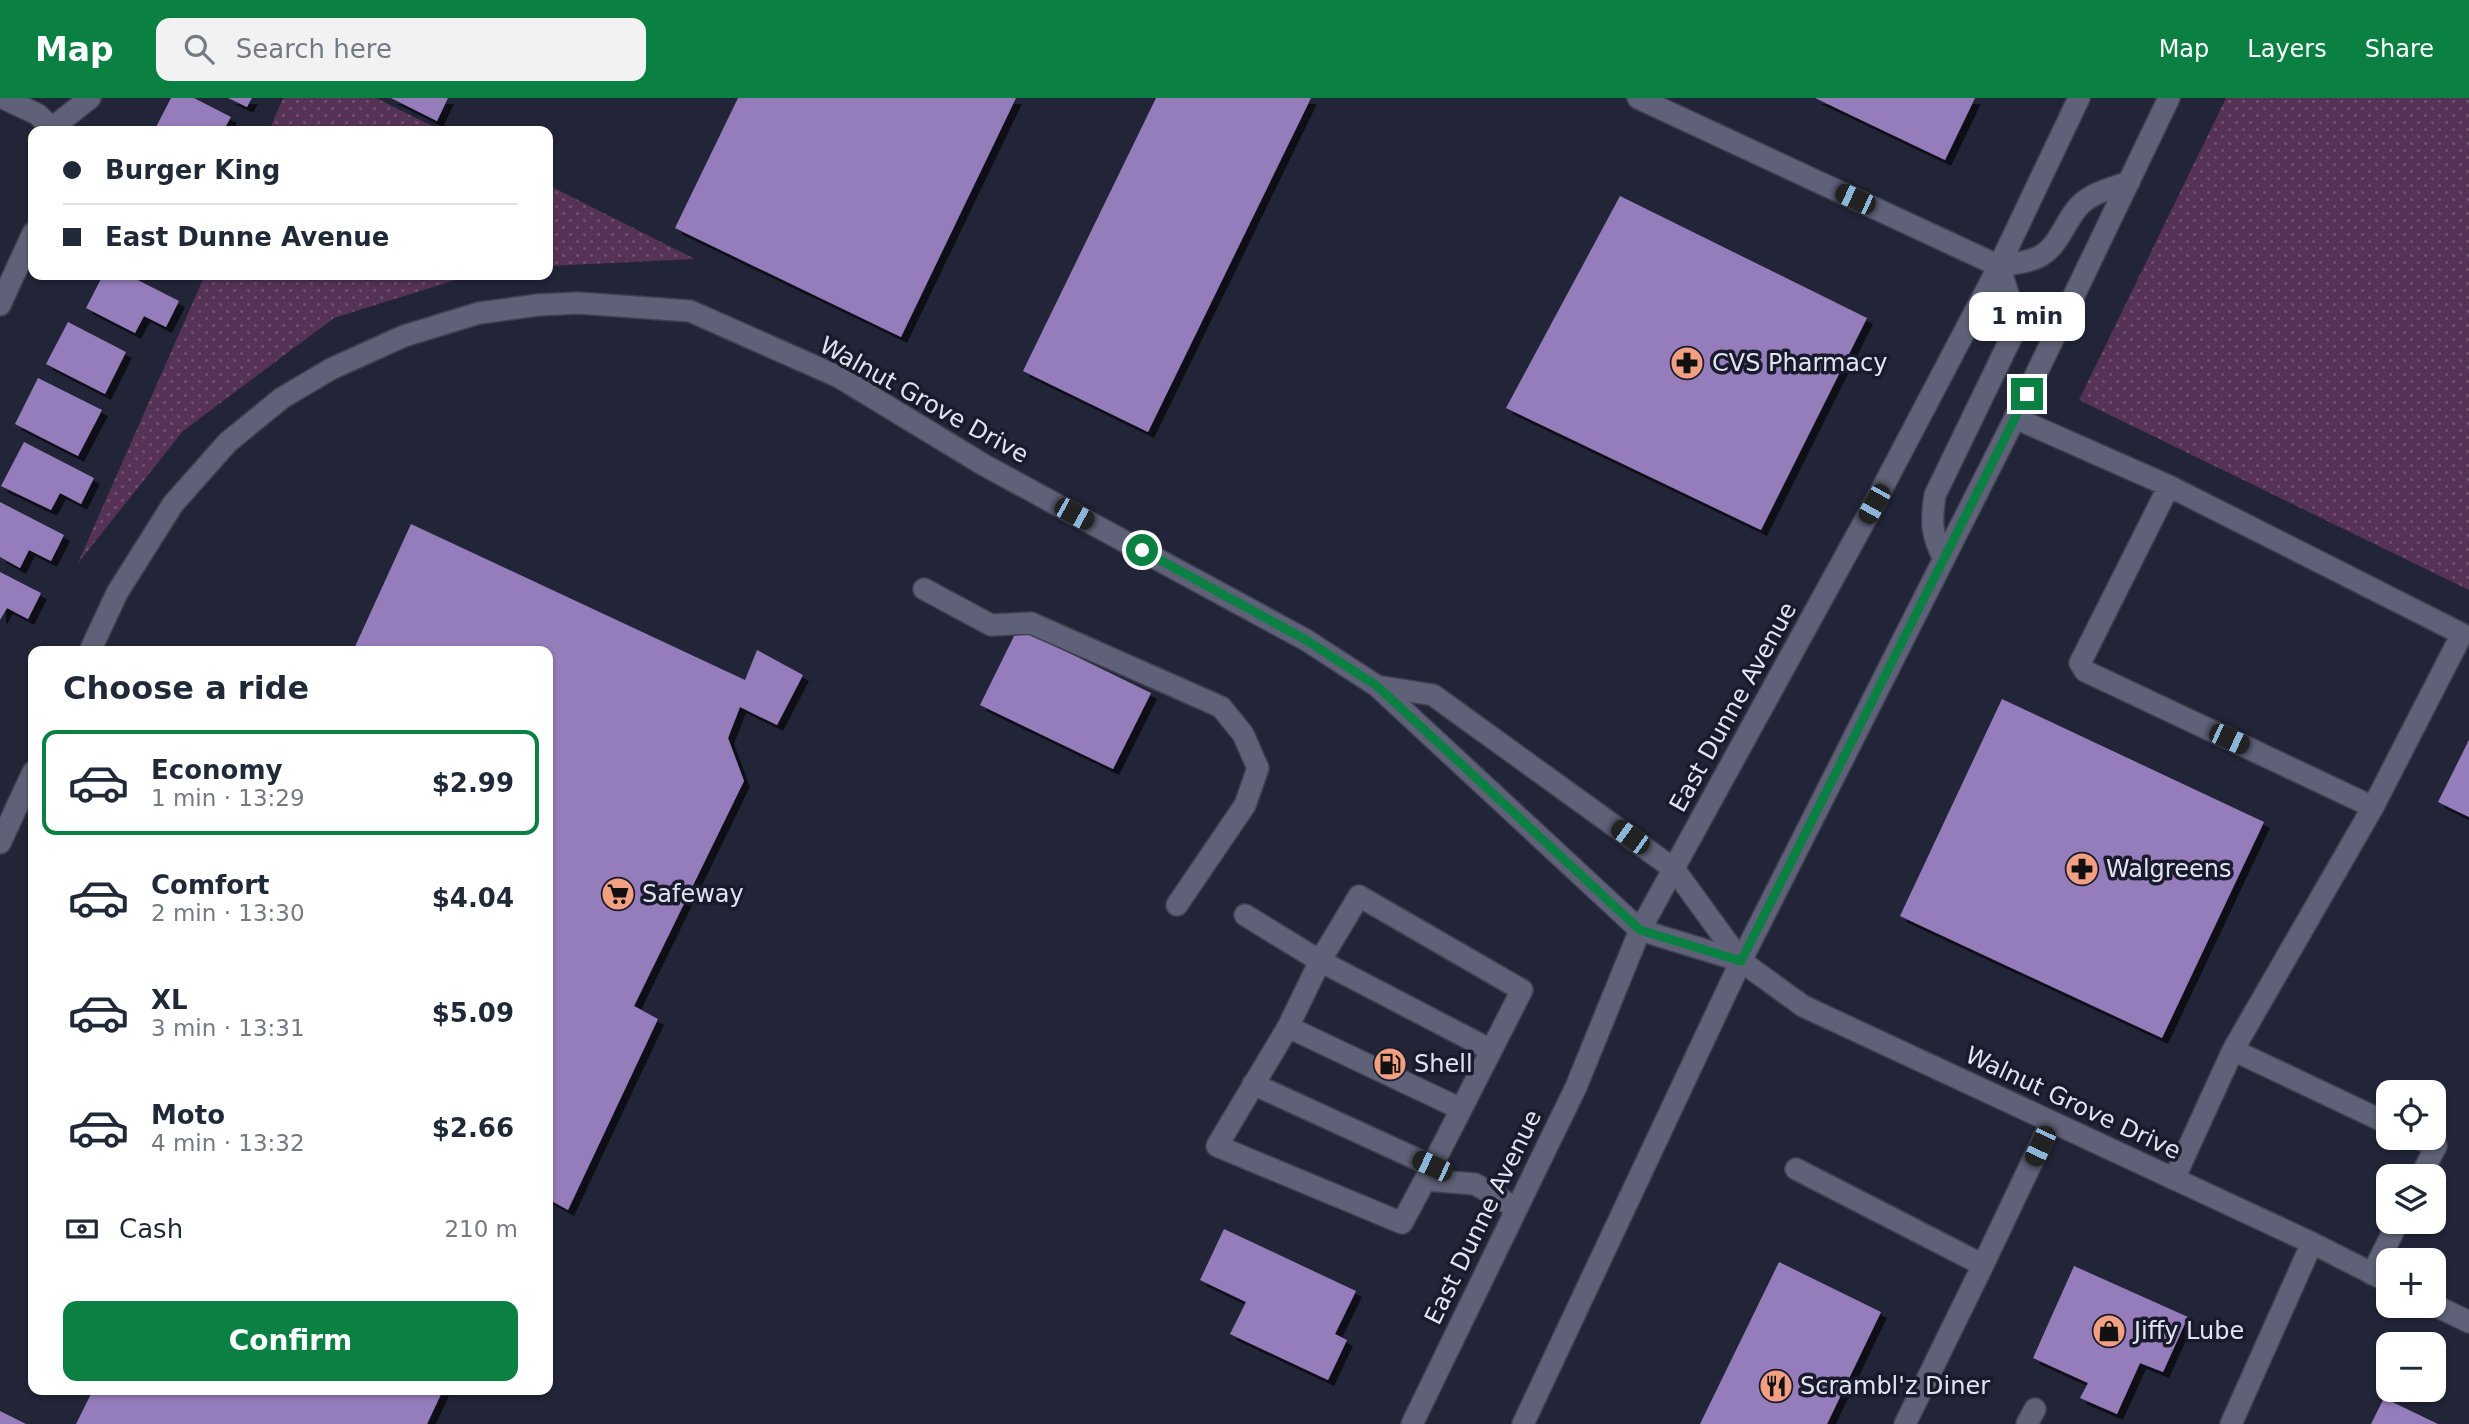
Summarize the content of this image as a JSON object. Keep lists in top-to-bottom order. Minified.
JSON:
{"streets":{"street":["Walnut Grove Drive","East Dunne Avenue"]},"crossings":[["Walnut Grove Drive","East Dunne Avenue"]],"places":{"pharmacy":["CVS Pharmacy","Walgreens"],"supermarket":["Safeway"],"fuel station":["Shell"],"shop":["Jiffy Lube"],"restaurant":["Scrambl'z Diner"]},"page":{"header":"Map","search":"Search here","nav":["Map","Layers","Share"],"banner":["Burger King","East Dunne Avenue"],"bubble":"1 min","heading":"Choose a ride","list":[{"name":"Economy","note":"1 min · 13:29","value":"$2.99"},{"name":"Comfort","note":"2 min · 13:30","value":"$4.04"},{"name":"XL","note":"3 min · 13:31","value":"$5.09"},{"name":"Moto","note":"4 min · 13:32","value":"$2.66"}],"map_buttons":["+","−"],"pay":["Cash","210 m"],"buttons":"Confirm"}}
